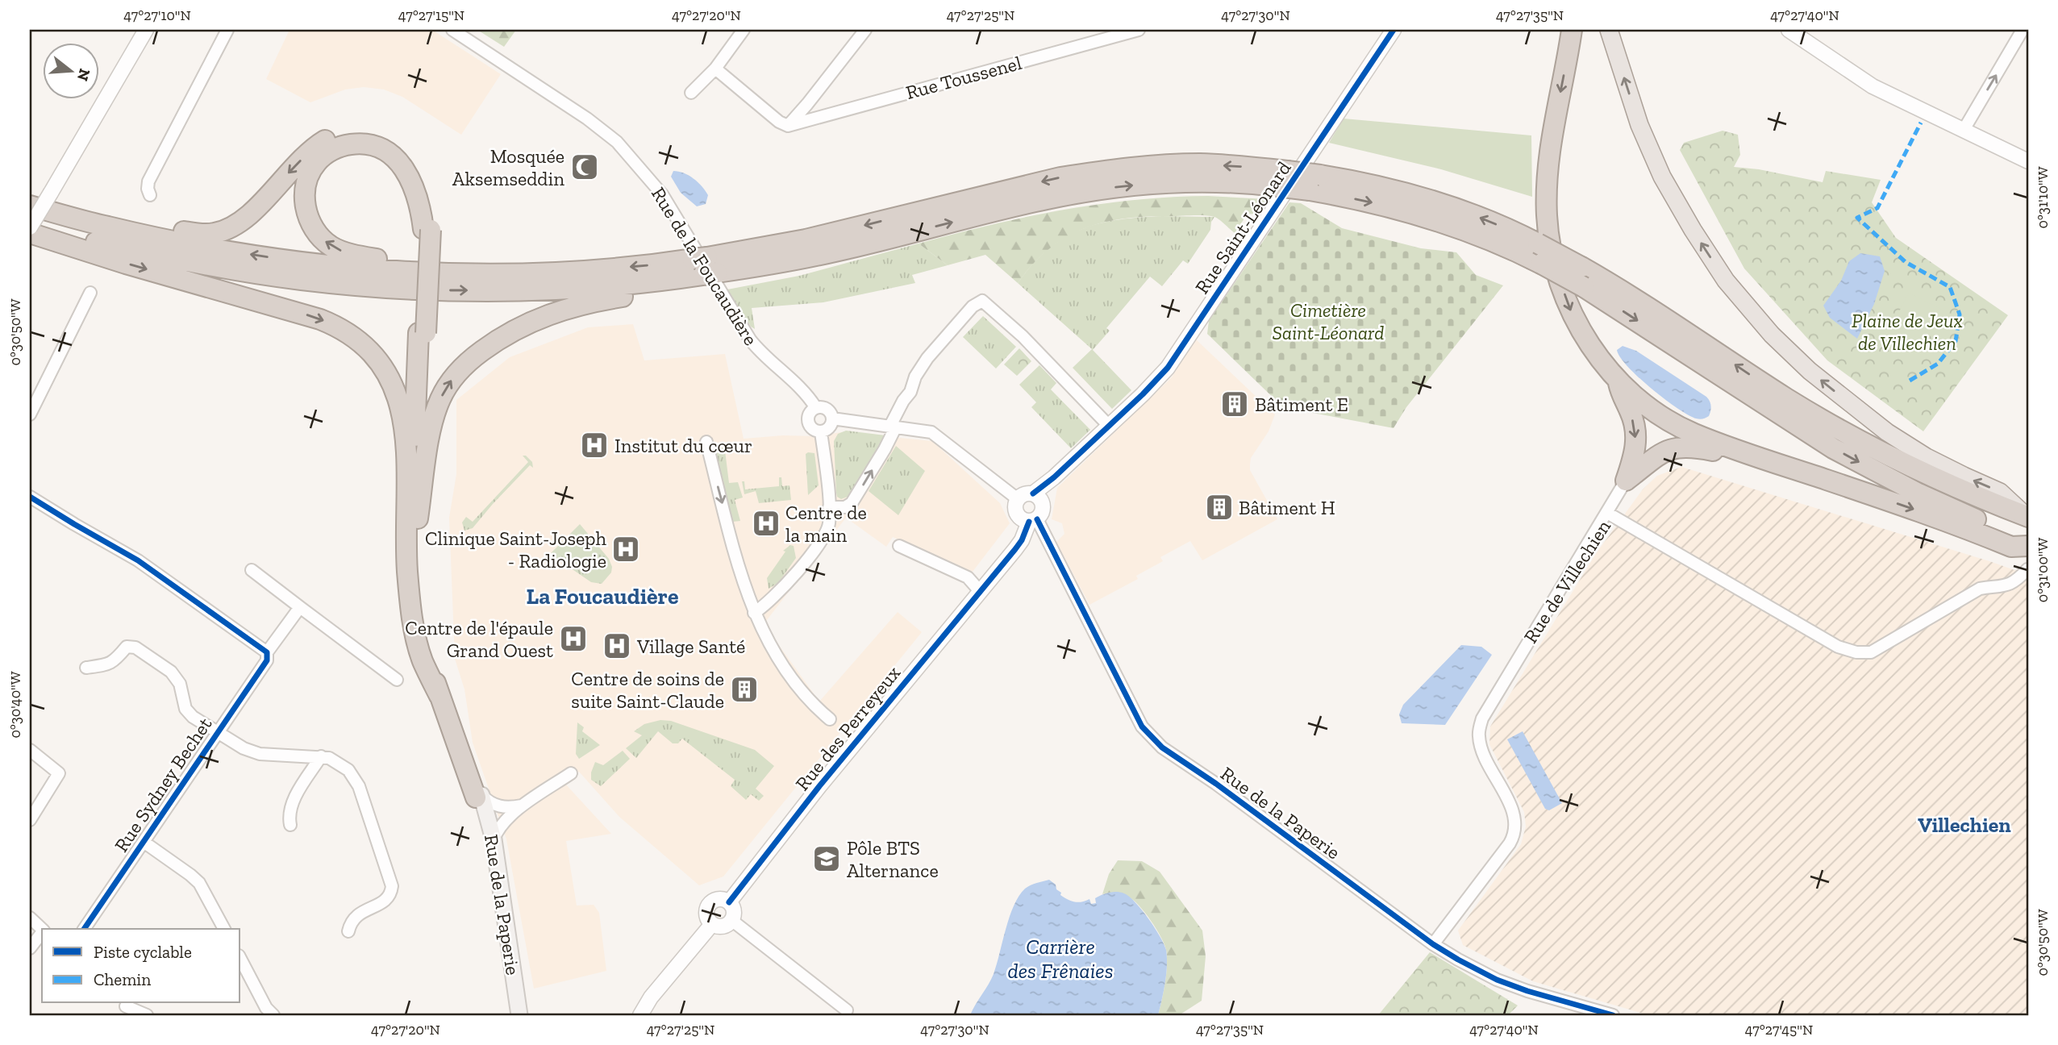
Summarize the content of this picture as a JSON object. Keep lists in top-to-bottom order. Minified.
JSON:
{"streets":{"main road":["Rue de la Paperie"],"street":["Rue Toussenel","Rue Saint-Léonard","Rue de la Foucaudière","Rue de Villechien","Rue des Perreyeux","Rue Sydney Bechet"]},"crossings":[["Rue Saint-Léonard","Rue de la Foucaudière"],["Rue Saint-Léonard","Rue des Perreyeux"],["Rue Saint-Léonard","Rue de la Paperie"],["Rue de la Foucaudière","Rue des Perreyeux"],["Rue de la Foucaudière","Rue de la Paperie"],["Rue de Villechien","Rue de la Paperie"],["Rue des Perreyeux","Rue de la Paperie"]],"districts":["La Foucaudière","Villechien"],"water":["Carrière des Frênaies"],"parks":["Cimetière Saint-Léonard","Plaine de Jeux de Villechien"],"places":{"mosque":["Mosquée Aksemseddin"],"building":["Bâtiment E","Bâtiment H","Centre de soins de suite Saint-Claude"],"hospital":["Institut du cœur","Centre de la main","Clinique Saint-Joseph - Radiologie","Centre de l'épaule Grand Ouest","Village Santé"],"school or university":["Pôle BTS Alternance"]},"legend":["Piste cyclable","Chemin"],"north":"right","coordinates":["47°27'10\"N","47°27'15\"N","47°27'20\"N","47°27'25\"N","47°27'30\"N","47°27'35\"N","47°27'40\"N","0°31'10\"W","0°30'50\"W","0°31'00\"W","0°30'40\"W","47°27'45\"N"]}
